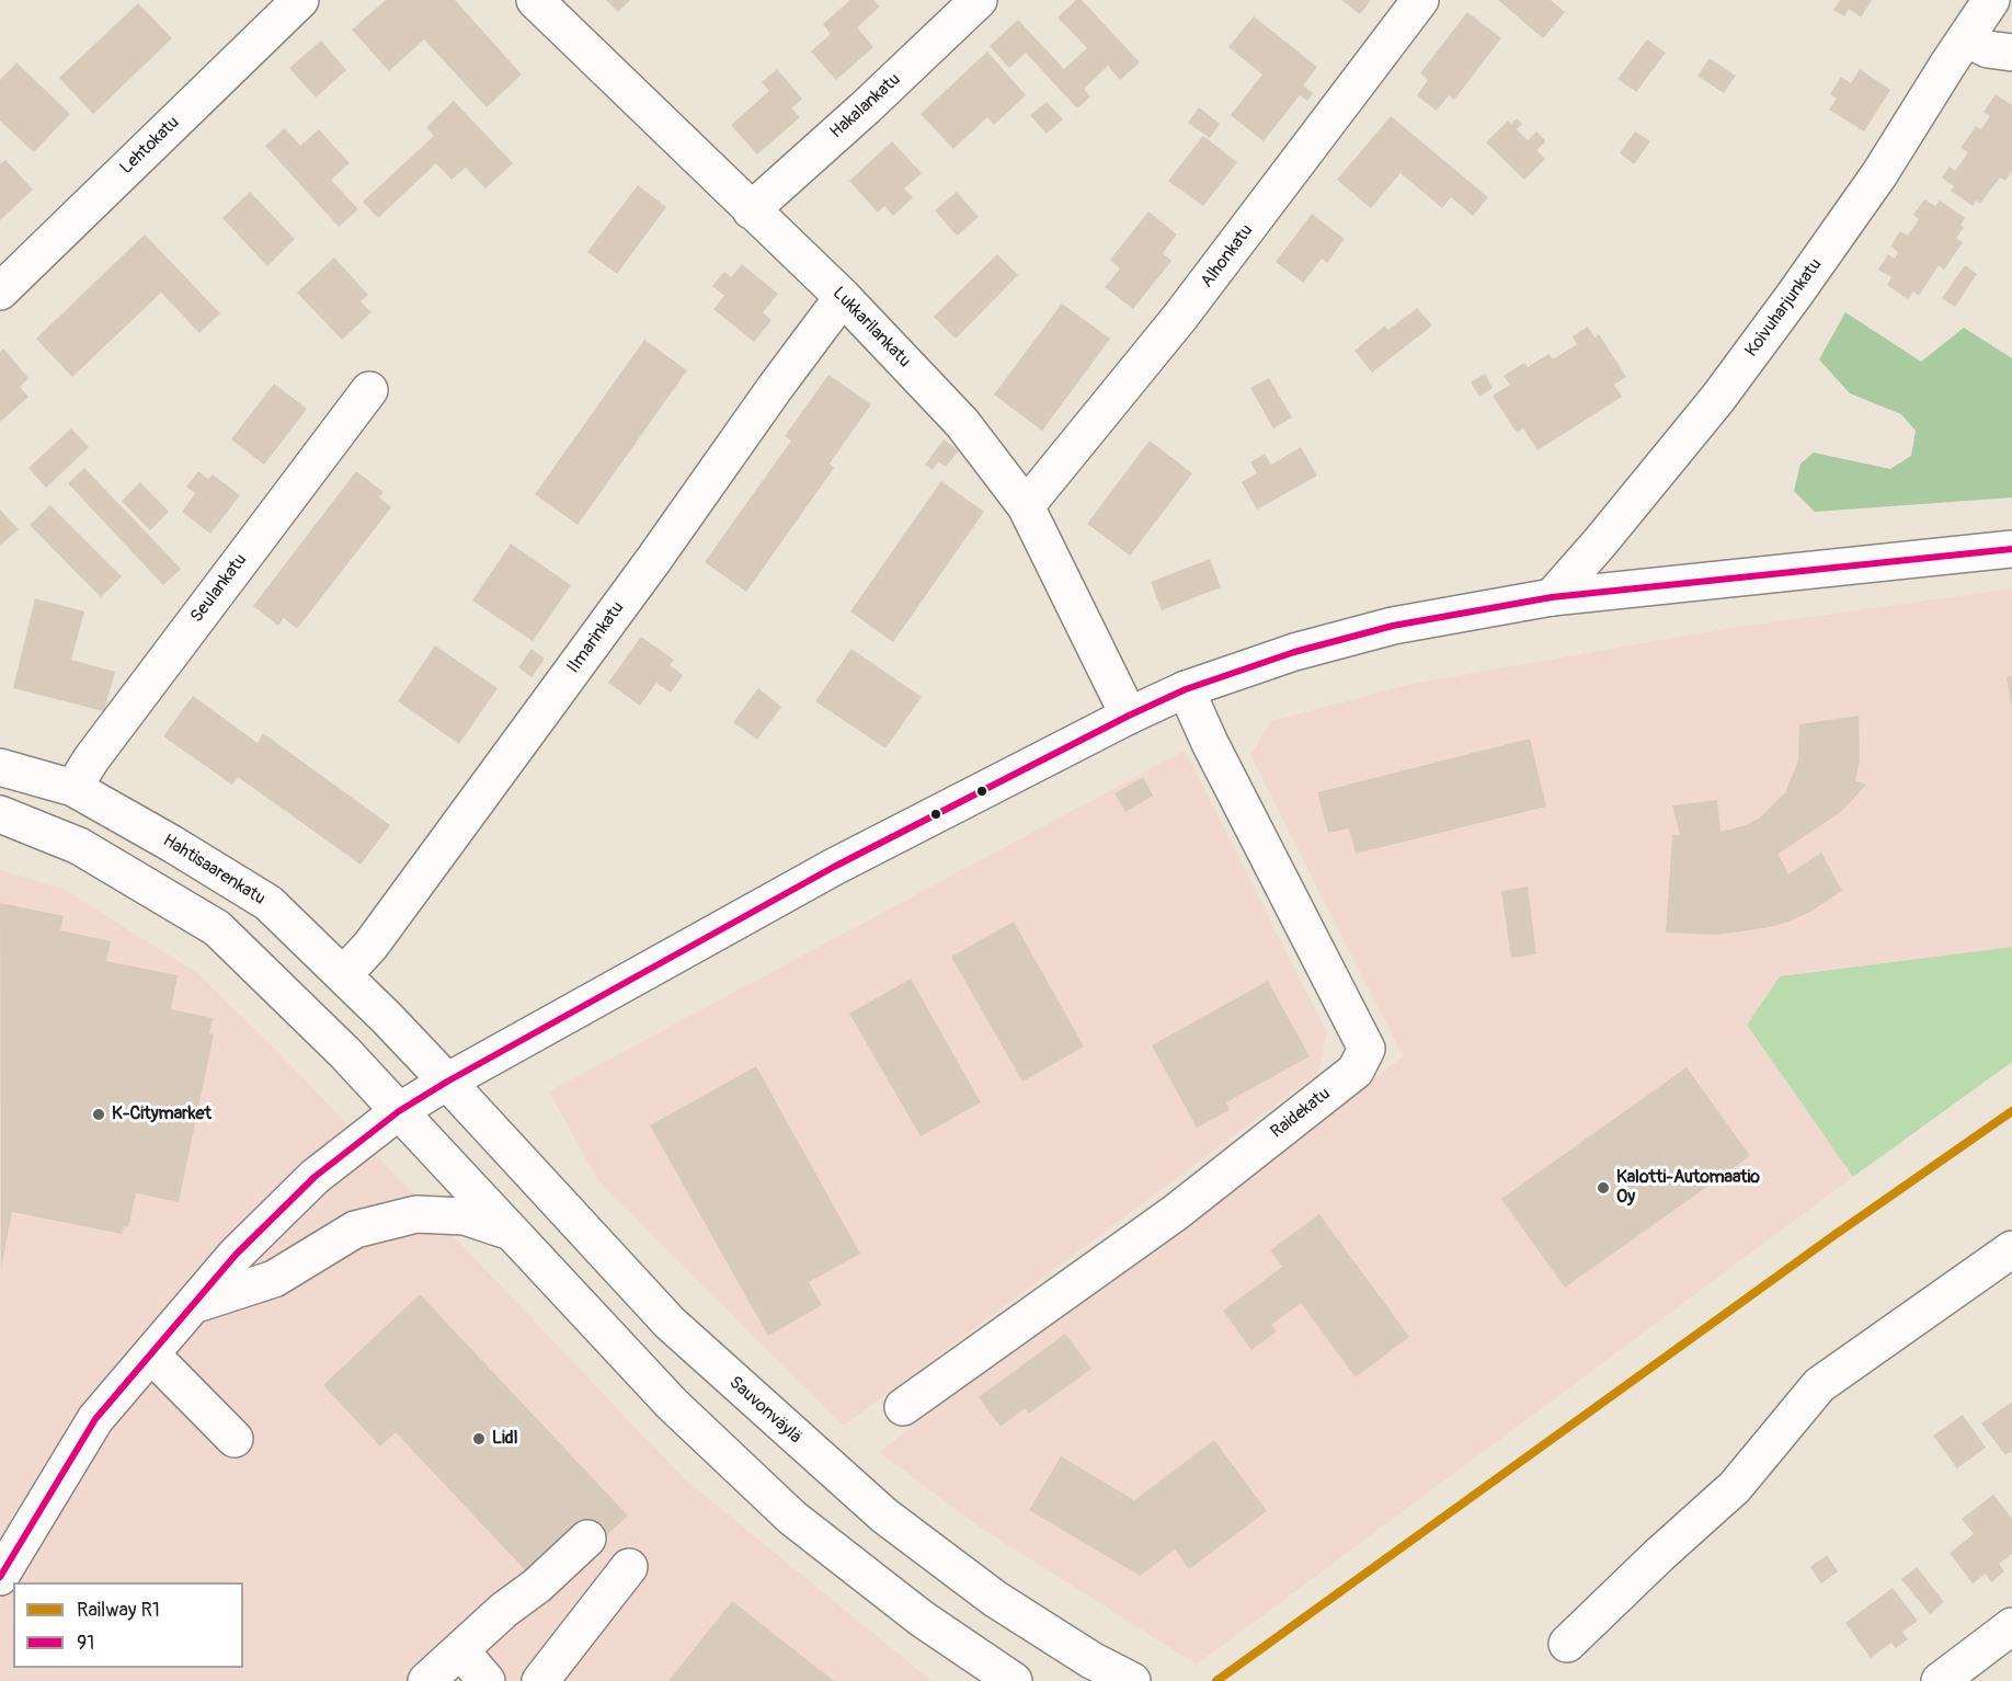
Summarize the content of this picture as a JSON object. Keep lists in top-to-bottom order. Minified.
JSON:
{"streets":{"street":["Hakalankatu","Lehtokatu","Alhonkatu","Koivuharjunkatu","Lukkarilankatu","Seulankatu","Ilmarinkatu","Hahtisaarenkatu","Raidekatu","Sauvonväylä"]},"crossings":[["Hakalankatu","Lukkarilankatu"],["Alhonkatu","Lukkarilankatu"],["Lukkarilankatu","Ilmarinkatu"],["Seulankatu","Hahtisaarenkatu"],["Ilmarinkatu","Hahtisaarenkatu"],["Hahtisaarenkatu","Sauvonväylä"]],"places":["K-Citymarket","Kalotti-Automaatio Oy","Lidl"],"lines":["transit line 91","rail line R1"],"legend":["Railway R1","91"]}
